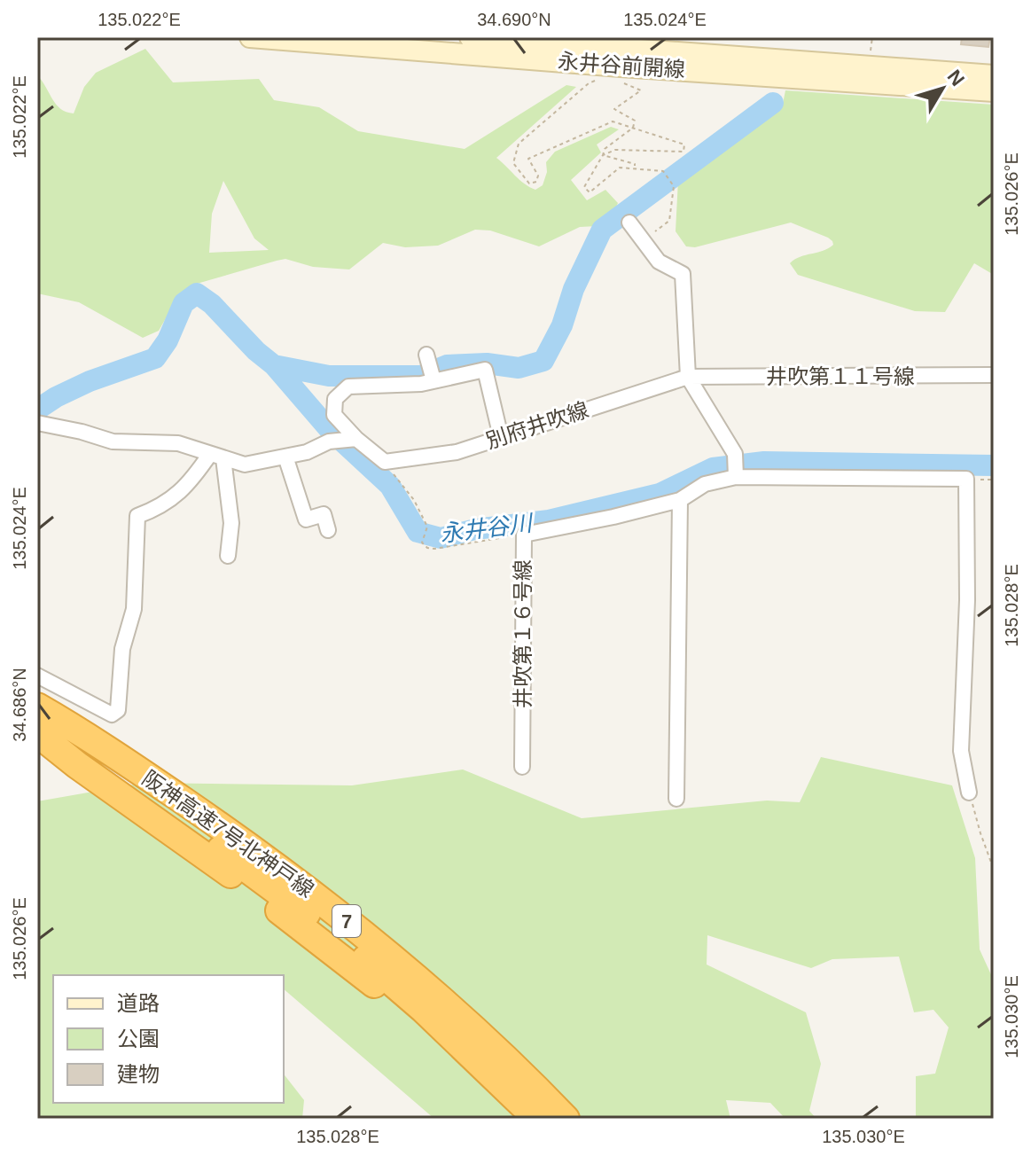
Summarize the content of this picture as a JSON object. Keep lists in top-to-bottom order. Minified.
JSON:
{"streets":{"highway":["阪神高速7号北神戸線","7"],"street":["永井谷前開線","井吹第１１号線","別府井吹線","井吹第１６号線"]},"crossings":[["井吹第１１号線","別府井吹線"]],"water":["永井谷川"],"legend":["道路","公園","建物"],"north":"top right","coordinates":["135.022°E","34.690°N","135.024°E","135.026°E","135.028°E","34.686°N","135.030°E"]}
